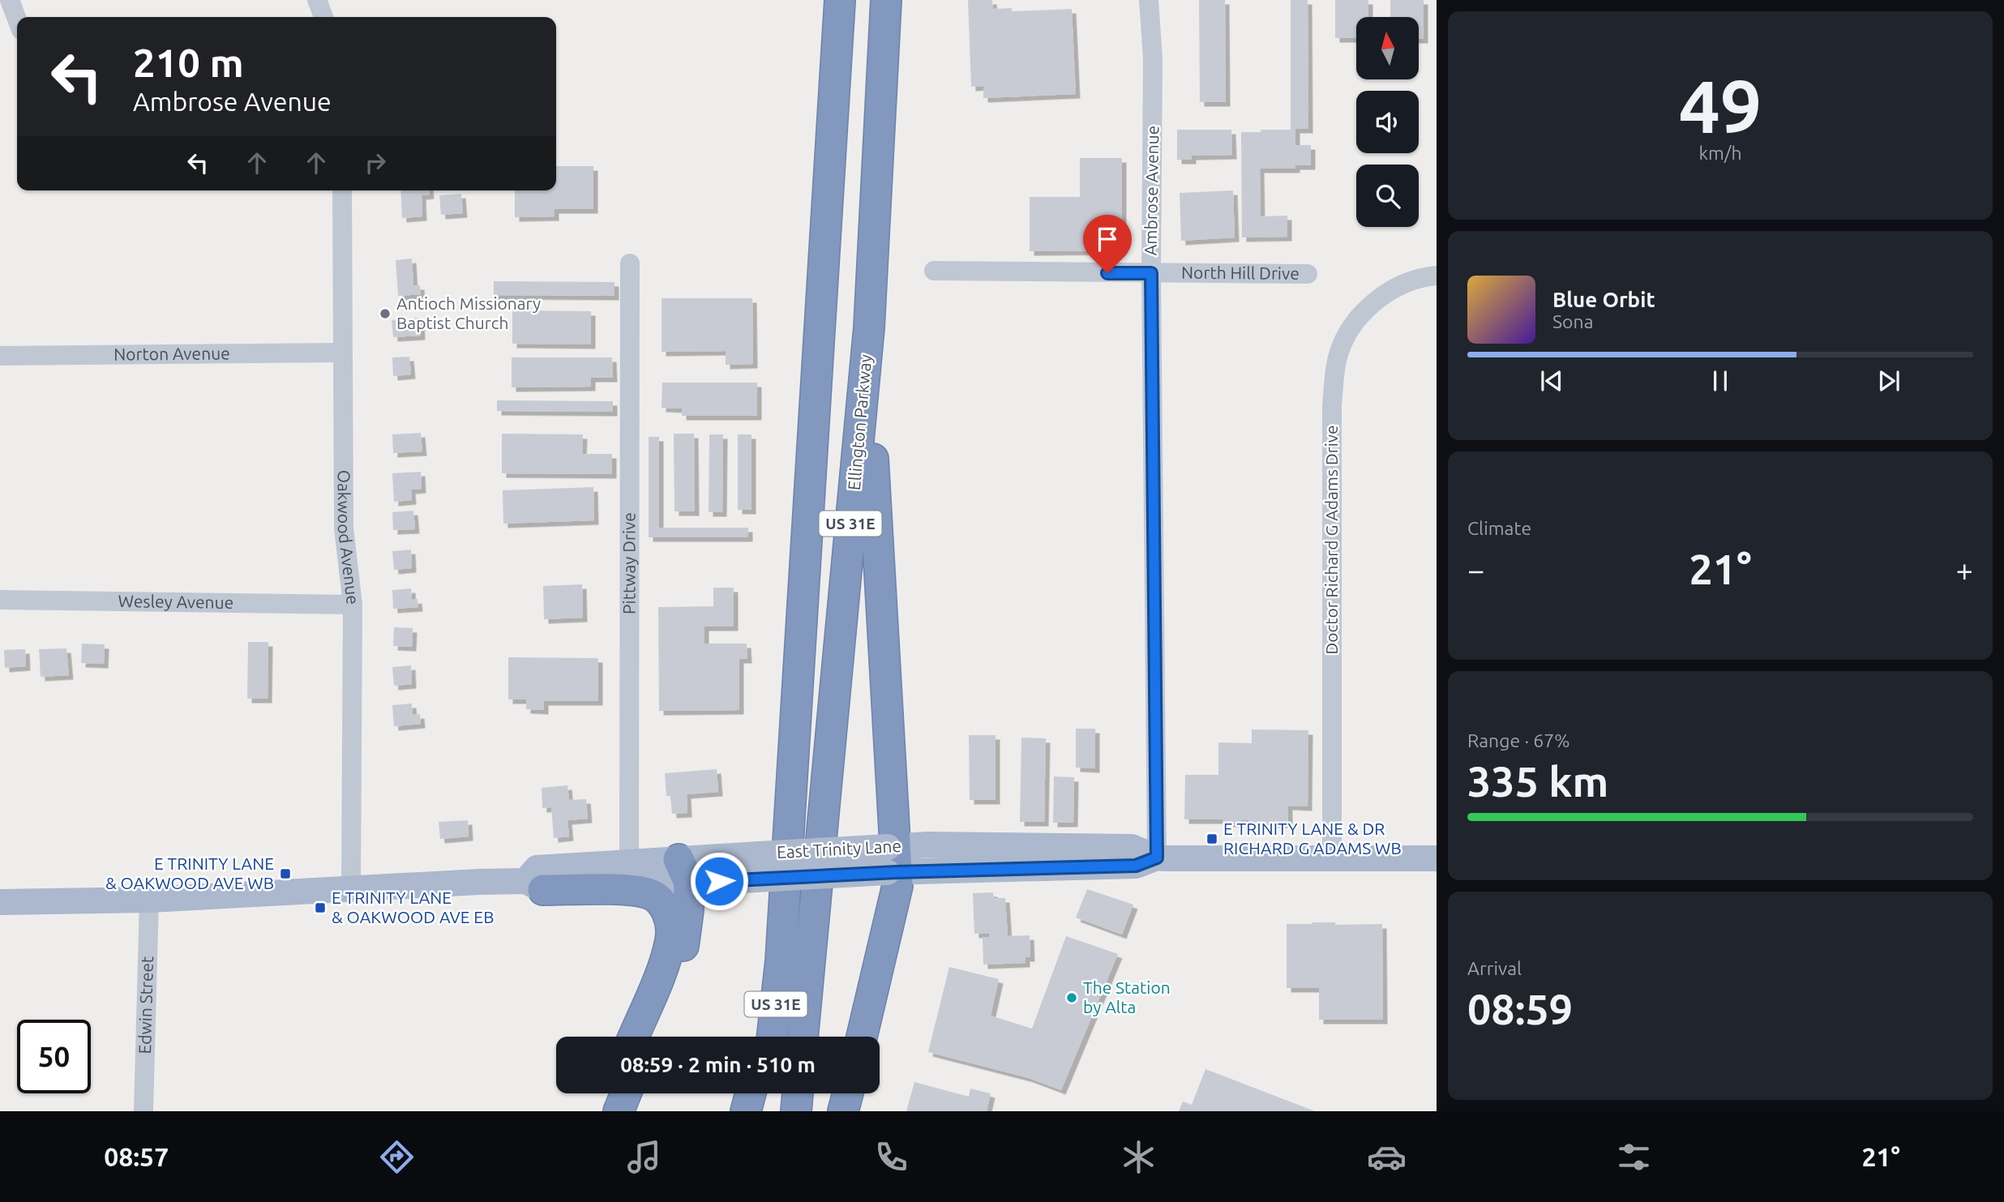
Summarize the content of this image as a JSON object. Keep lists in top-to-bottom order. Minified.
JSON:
{"streets":{"highway":["Ellington Parkway","US 31E"],"main road":["East Trinity Lane"],"street":["Ambrose Avenue","North Hill Drive","Norton Avenue","Oakwood Avenue","Doctor Richard G Adams Drive","Pittway Drive","Wesley Avenue","Edwin Street"]},"crossings":[["Ambrose Avenue","North Hill Drive"],["Ambrose Avenue","East Trinity Lane"],["Norton Avenue","Oakwood Avenue"],["Oakwood Avenue","Wesley Avenue"],["Oakwood Avenue","East Trinity Lane"],["Doctor Richard G Adams Drive","East Trinity Lane"],["Pittway Drive","East Trinity Lane"],["East Trinity Lane","Edwin Street"]],"places":{"other":["Antioch Missionary Baptist Church","The Station by Alta"],"transit":["E TRINITY LANE & DR RICHARD G ADAMS WB","E TRINITY LANE & OAKWOOD AVE WB","E TRINITY LANE & OAKWOOD AVE EB"]},"north":"top","page":{"tile":[["49","km/h"],"Climate",["Range · 67%","335 km"],["Arrival","08:59"]],"turn":["210 m","Ambrose Avenue"],"song":["Blue Orbit","Sona"],"heat":["−","21°","+"],"limit":"50","trip":"08:59 · 2 min · 510 m","tabs":["08:57","21°"]}}
